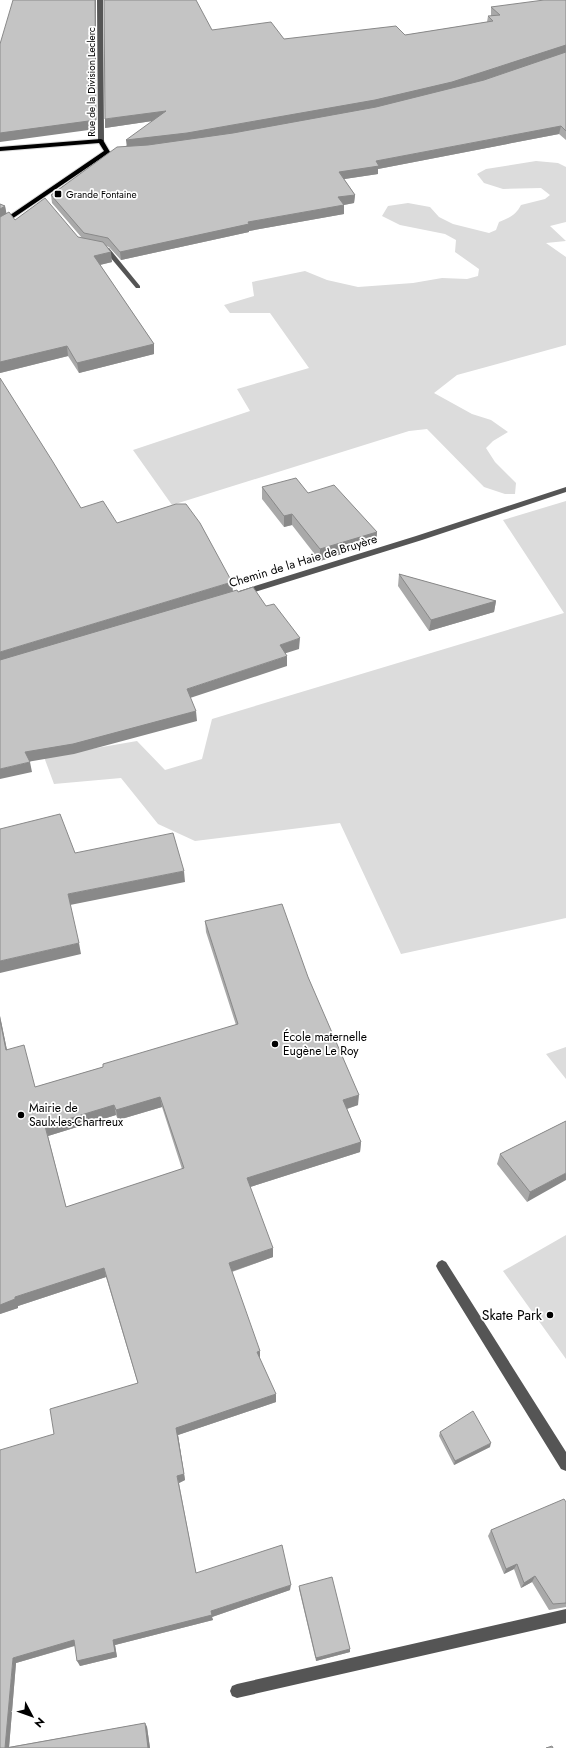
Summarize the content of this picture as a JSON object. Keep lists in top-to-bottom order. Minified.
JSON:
{"streets":{"main road":["Rue de la Division Leclerc"],"street":["Chemin de la Haie de Bruyère"]},"places":{"transit":["Grande Fontaine"],"other":["École maternelle Eugène Le Roy","Mairie de Saulx-les-Chartreux","Skate Park"]},"north":"bottom right"}
